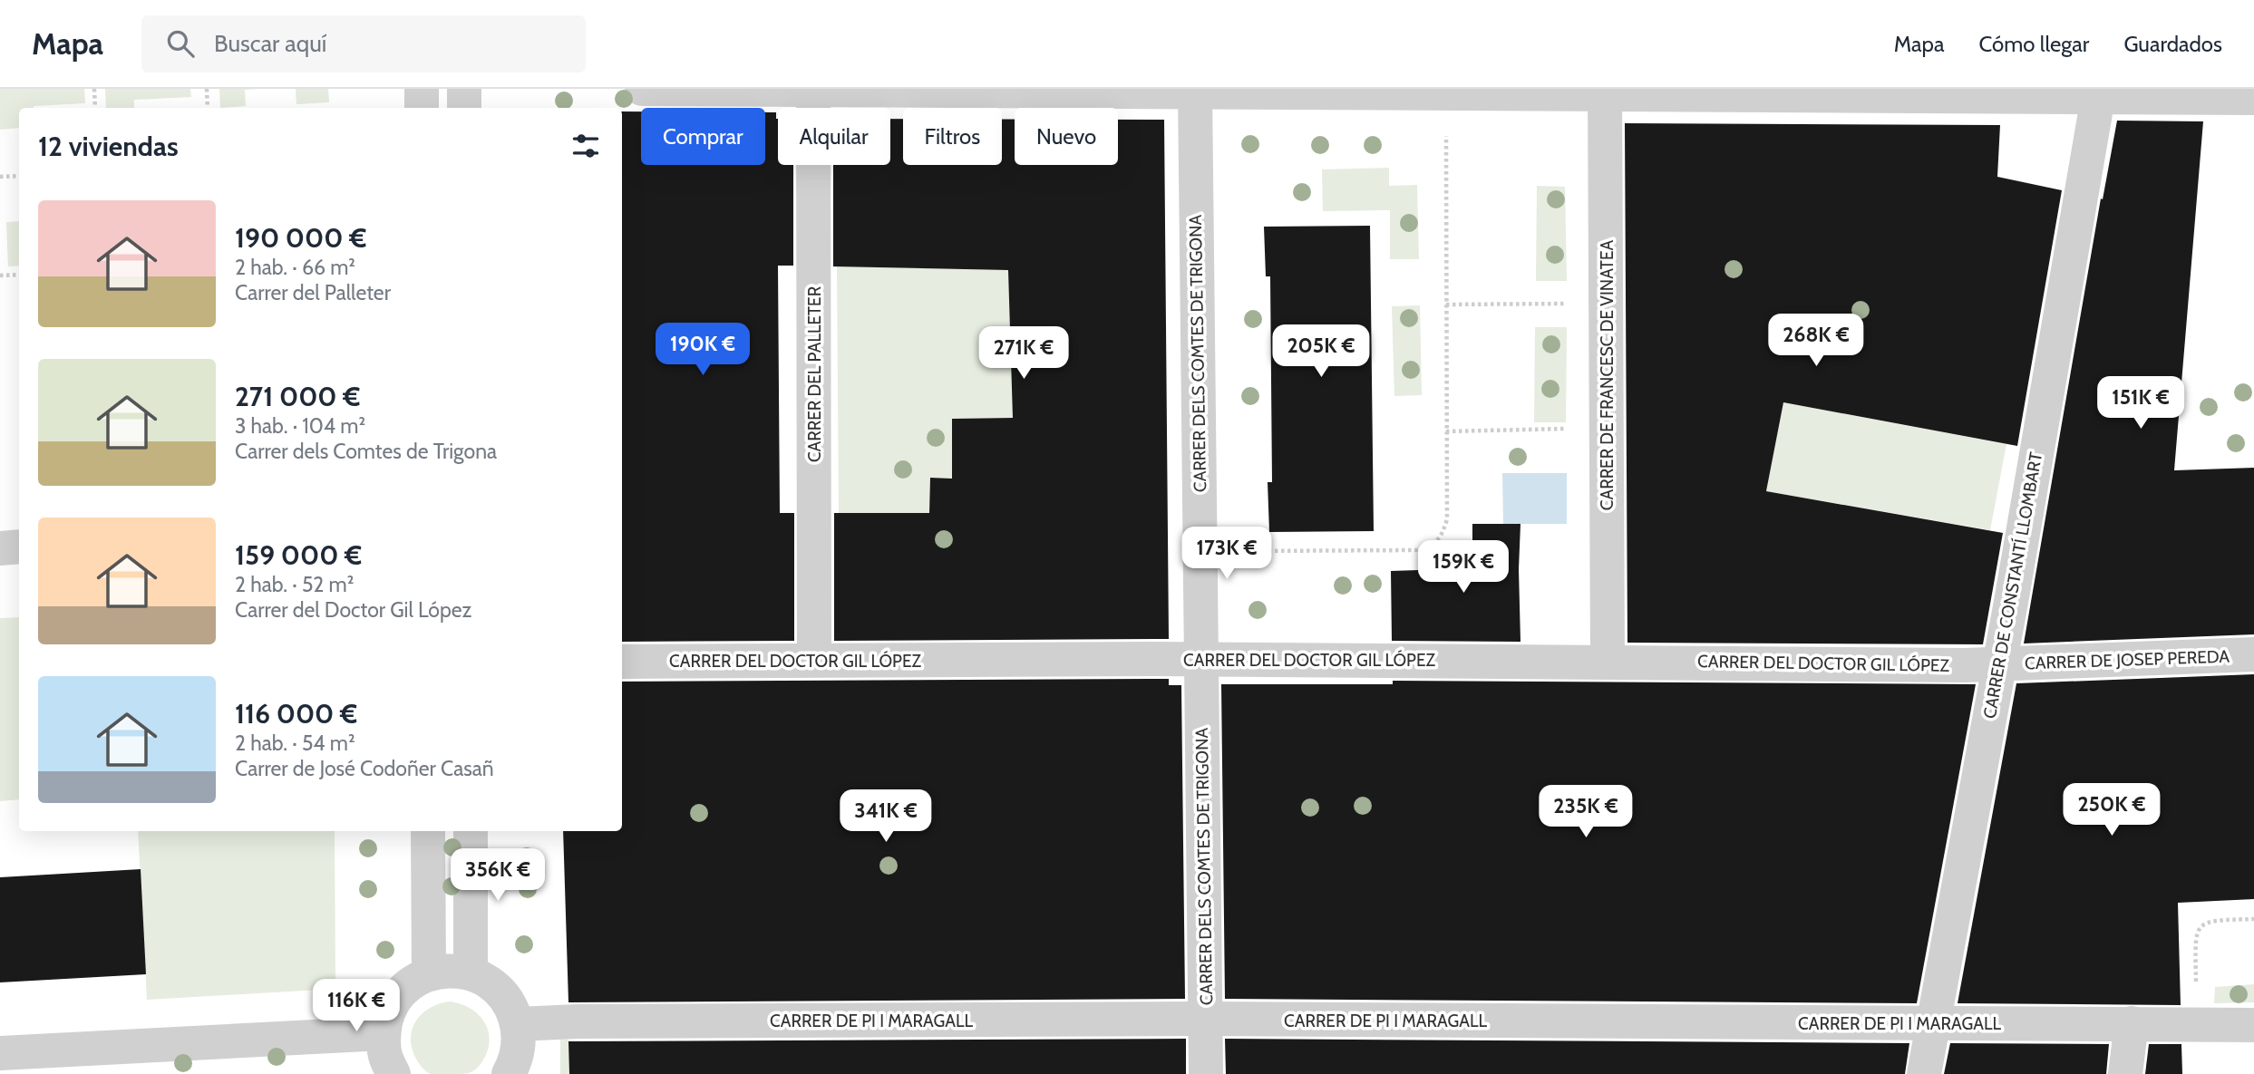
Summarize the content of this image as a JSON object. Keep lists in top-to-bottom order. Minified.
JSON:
{"streets":{"street":["CARRER DELS COMTES DE TRIGONA","CARRER DEL PALLETER","CARRER DE FRANCESC DE VINATEA","CARRER DE CONSTANTÍ LLOMBART","CARRER DEL DOCTOR GIL LÓPEZ","CARRER DE JOSEP PEREDA","CARRER DE PI I MARAGALL"]},"crossings":[["CARRER DELS COMTES DE TRIGONA","CARRER DEL DOCTOR GIL LÓPEZ"],["CARRER DELS COMTES DE TRIGONA","CARRER DE PI I MARAGALL"],["CARRER DEL PALLETER","CARRER DEL DOCTOR GIL LÓPEZ"],["CARRER DE FRANCESC DE VINATEA","CARRER DEL DOCTOR GIL LÓPEZ"],["CARRER DE CONSTANTÍ LLOMBART","CARRER DEL DOCTOR GIL LÓPEZ"],["CARRER DE CONSTANTÍ LLOMBART","CARRER DE JOSEP PEREDA"],["CARRER DE CONSTANTÍ LLOMBART","CARRER DE PI I MARAGALL"],["CARRER DEL DOCTOR GIL LÓPEZ","CARRER DE JOSEP PEREDA"]],"page":{"header":"Mapa","search":"Buscar aquí","nav":["Mapa","Cómo llegar","Guardados"],"chip":["Comprar","Alquilar","Filtros","Nuevo"],"heading":"12 viviendas","list":[{"name":"190 000 €","note":"2 hab. · 66 m² · Carrer del Palleter"},{"name":"271 000 €","note":"3 hab. · 104 m² · Carrer dels Comtes de Trigona"},{"name":"159 000 €","note":"2 hab. · 52 m² · Carrer del Doctor Gil López"},{"name":"116 000 €","note":"2 hab. · 54 m² · Carrer de José Codoñer Casañ"}],"price":["268K €","190K €","205K €","271K €","151K €","173K €","159K €","250K €","235K €","341K €","356K €","116K €"]}}
